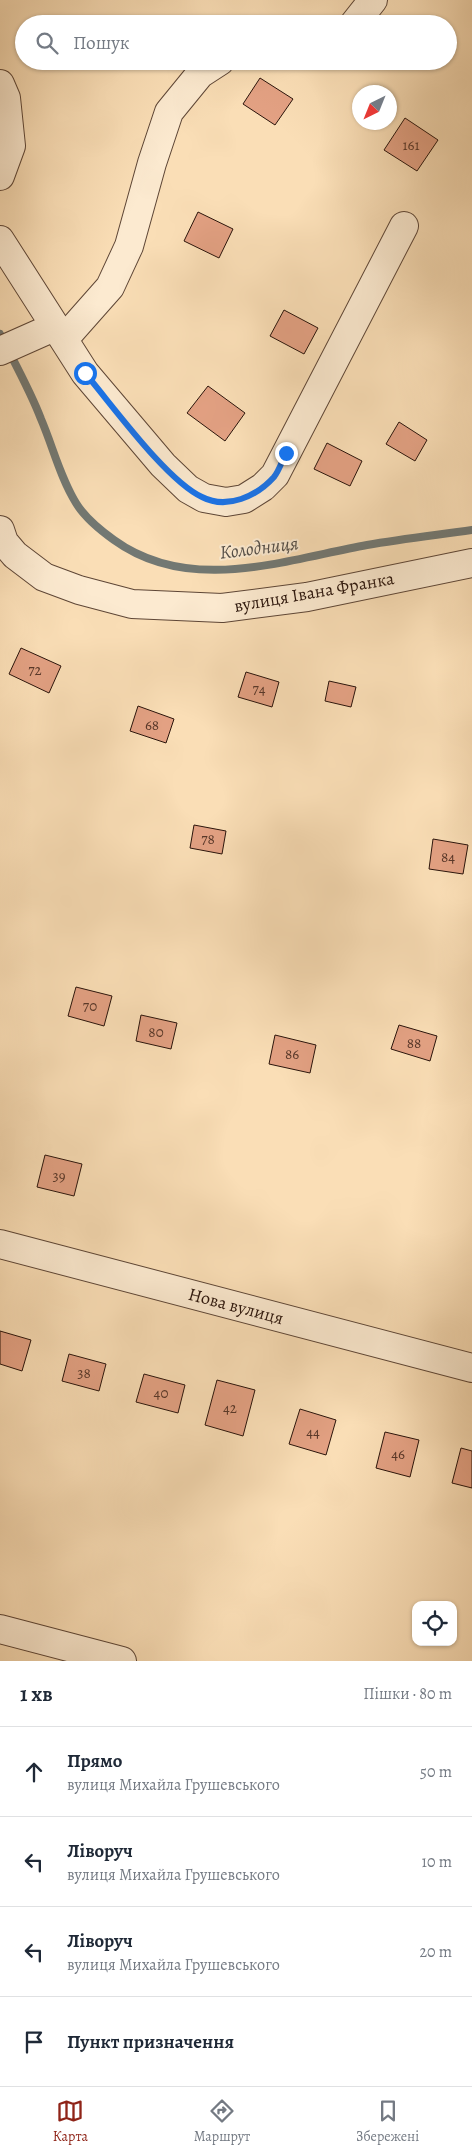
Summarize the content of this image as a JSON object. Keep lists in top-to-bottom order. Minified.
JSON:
{"streets":{"street":["вулиця Івана Франка","Нова вулиця"]},"water":["Колодниця"],"house_numbers":["161","72","74","68","78","84","70","80","88","86","39","38","40","42","44","46"],"north":"bottom left","page":{"search":"Пошук","heading":["1 хв","Пішки · 80 m"],"list":[["Прямо","вулиця Михайла Грушевського","50 m"],["Ліворуч","вулиця Михайла Грушевського","10 m"],["Ліворуч","вулиця Михайла Грушевського","20 m"],"Пункт призначення"],"nav":["Карта","Маршрут","Збережені"]}}
